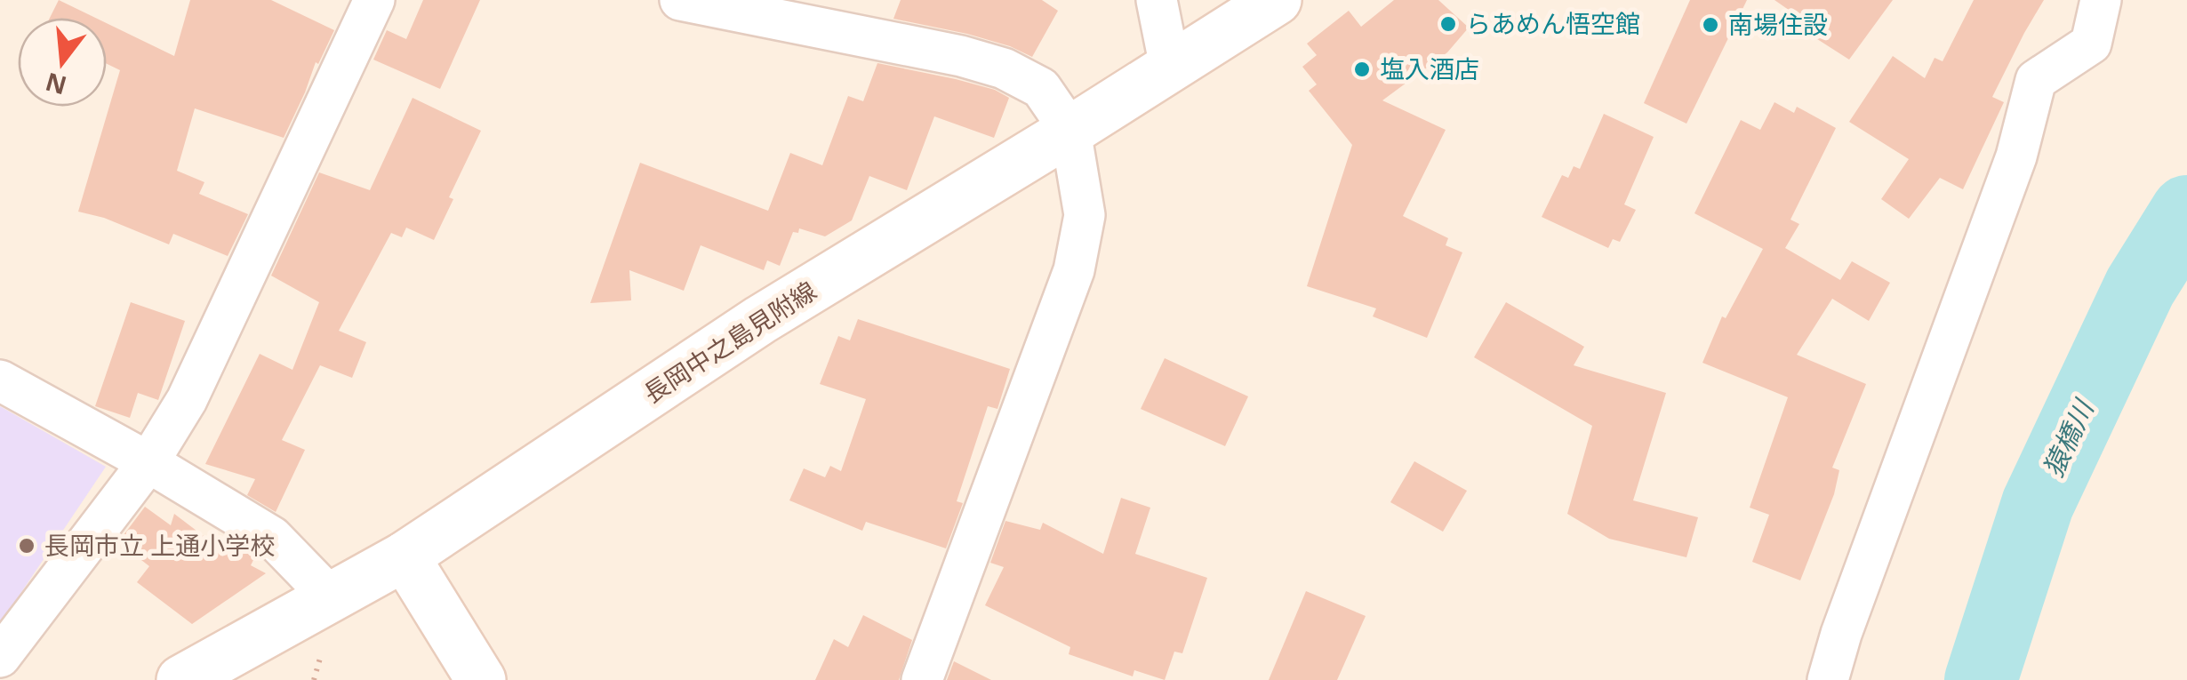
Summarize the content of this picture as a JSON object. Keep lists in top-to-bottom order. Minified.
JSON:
{"streets":{"main road":["長岡中之島見附線"]},"water":["猿橋川"],"places":["らあめん悟空館","南場住設","塩入酒店","長岡市立 上通小学校"],"north":"bottom"}
